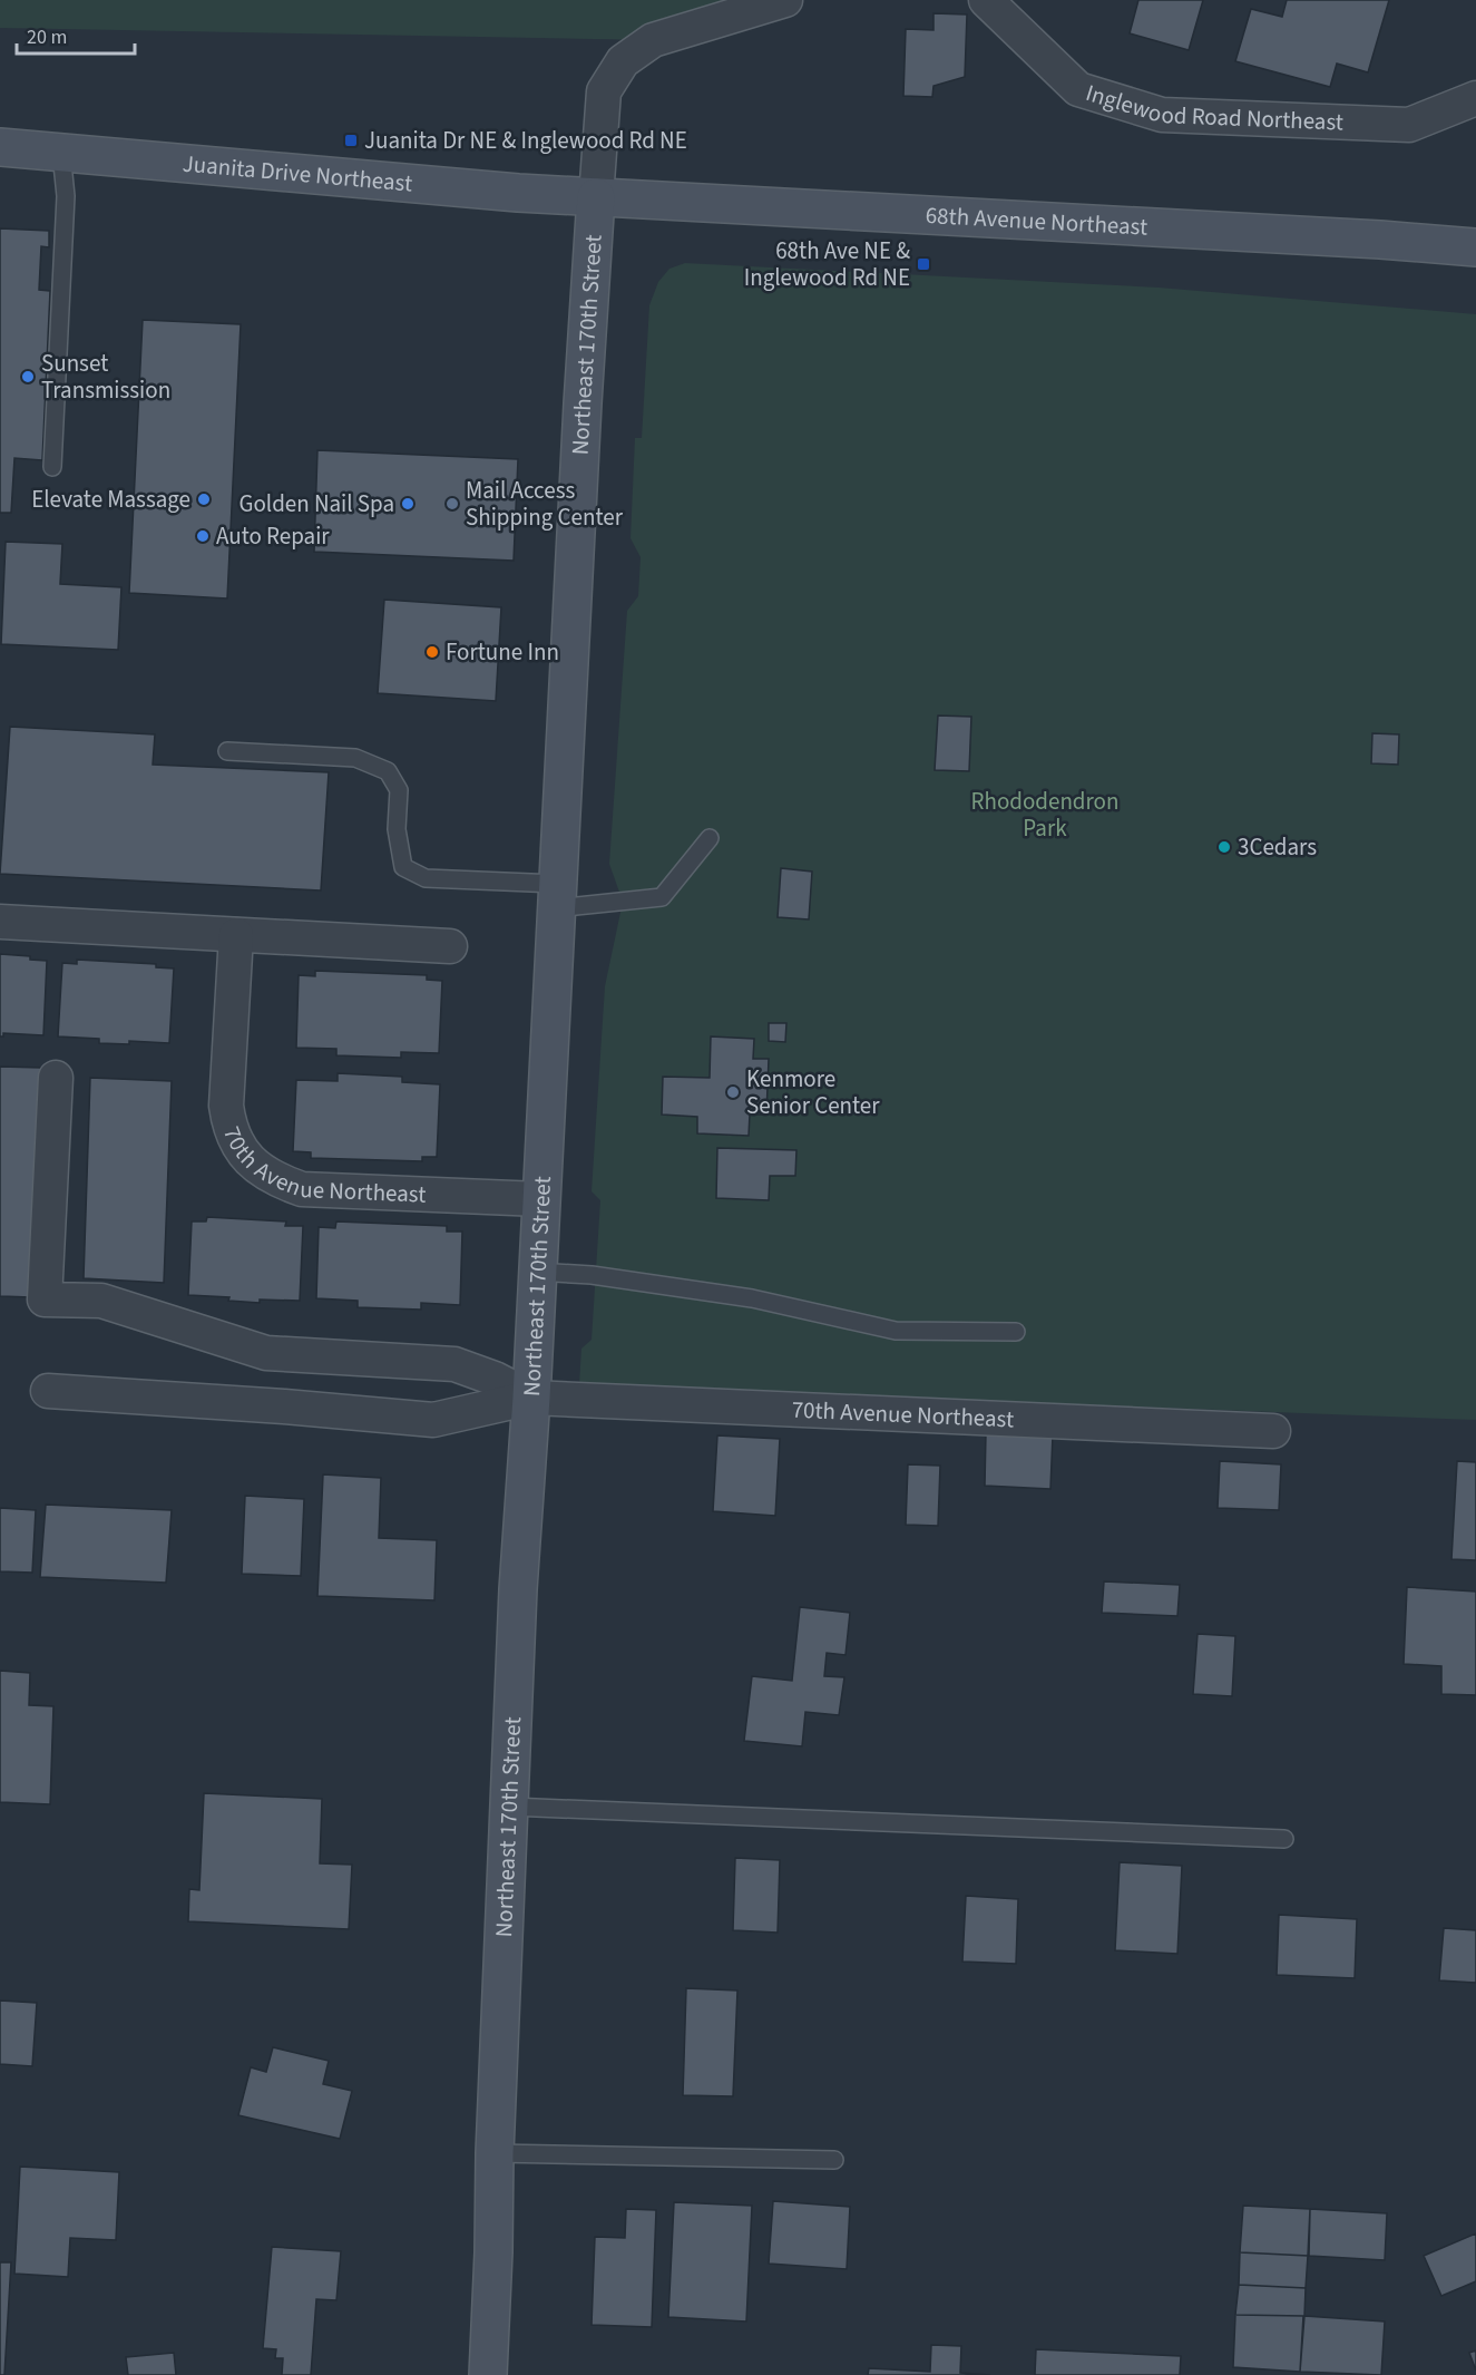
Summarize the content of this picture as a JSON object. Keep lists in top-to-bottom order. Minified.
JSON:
{"streets":{"main road":["Juanita Drive Northeast","68th Avenue Northeast","Northeast 170th Street"],"street":["Inglewood Road Northeast","70th Avenue Northeast"]},"crossings":[["Juanita Drive Northeast","68th Avenue Northeast"],["Juanita Drive Northeast","Northeast 170th Street"],["68th Avenue Northeast","Northeast 170th Street"],["Northeast 170th Street","70th Avenue Northeast"]],"parks":["Rhododendron Park"],"places":{"transit":["Juanita Dr NE & Inglewood Rd NE","68th Ave NE & Inglewood Rd NE"],"other":["Sunset Transmission","Elevate Massage","Golden Nail Spa","Mail Access Shipping Center","Auto Repair","Fortune Inn","3Cedars","Kenmore Senior Center"]},"scale_bar":"20 m"}
